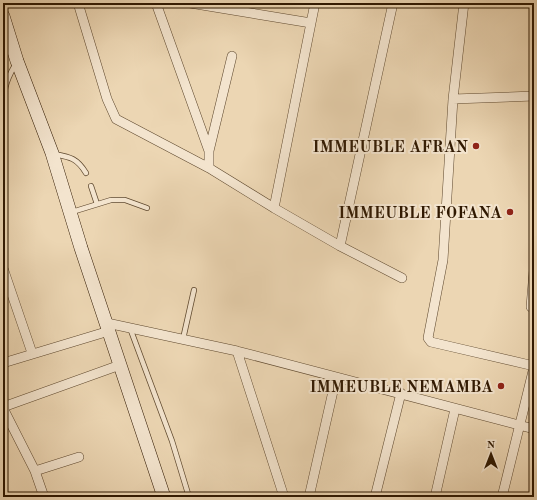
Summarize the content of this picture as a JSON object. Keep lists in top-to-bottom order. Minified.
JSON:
{"places":["IMMEUBLE AFRAN","IMMEUBLE FOFANA","IMMEUBLE NEMAMBA"],"north":"top"}
